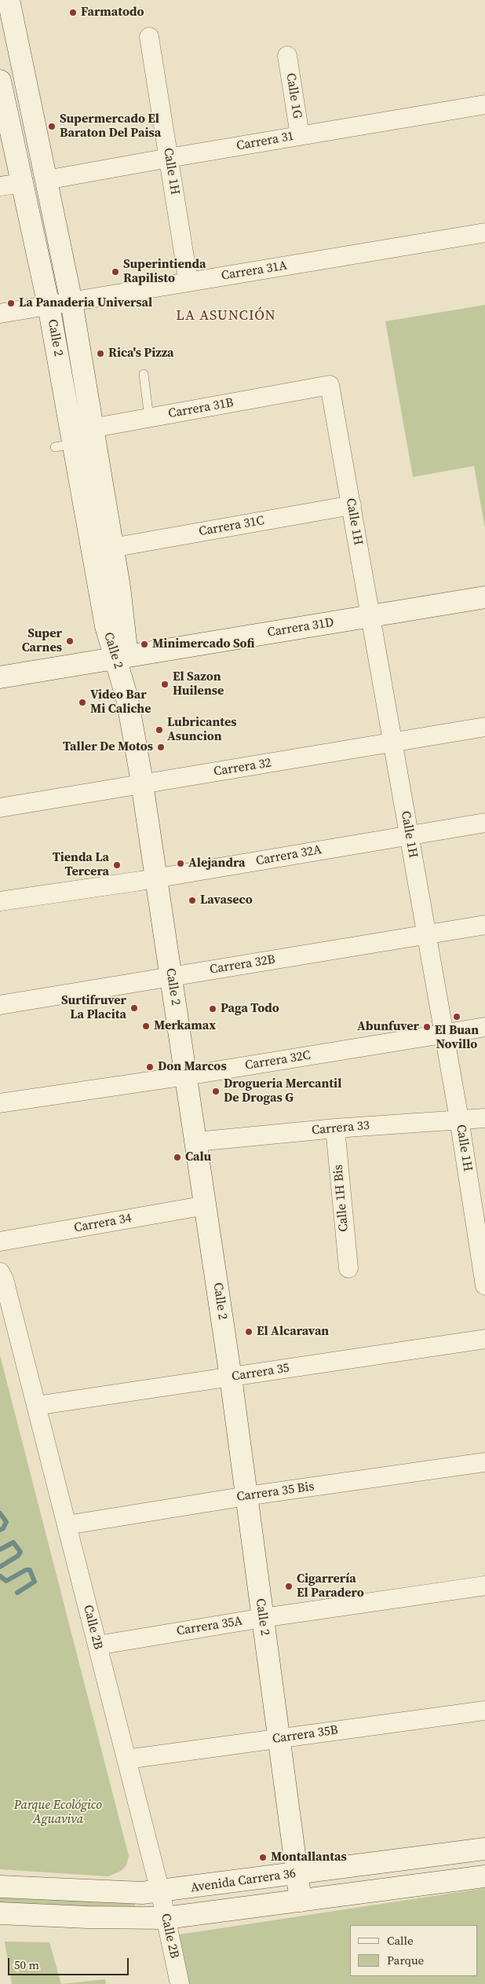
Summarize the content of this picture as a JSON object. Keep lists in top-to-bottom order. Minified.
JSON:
{"streets":{"street":["Calle 1G","Carrera 31","Calle 1H","Carrera 31A","Calle 2","Carrera 31B","Carrera 31C","Carrera 31D","Carrera 32","Carrera 32A","Carrera 32B","Carrera 32C","Carrera 33","Calle 1H Bis","Carrera 34","Carrera 35","Carrera 35 Bis","Carrera 35A","Calle 2B","Carrera 35B","Avenida Carrera 36"]},"crossings":[["Calle 1G","Carrera 31"],["Carrera 31","Calle 1H"],["Carrera 31","Calle 2"],["Calle 1H","Carrera 31A"],["Calle 1H","Carrera 31B"],["Calle 1H","Carrera 31C"],["Calle 1H","Carrera 31D"],["Calle 1H","Carrera 32"],["Calle 1H","Carrera 32A"],["Calle 1H","Carrera 32B"],["Calle 1H","Carrera 32C"],["Calle 1H","Carrera 33"],["Carrera 31A","Calle 2"],["Calle 2","Carrera 31B"],["Calle 2","Carrera 31C"],["Calle 2","Carrera 31D"],["Calle 2","Carrera 32"],["Calle 2","Carrera 32A"],["Calle 2","Carrera 32B"],["Calle 2","Carrera 32C"],["Calle 2","Carrera 33"],["Calle 2","Carrera 34"],["Calle 2","Carrera 35"],["Calle 2","Carrera 35 Bis"],["Calle 2","Carrera 35A"],["Calle 2","Carrera 35B"],["Calle 2","Avenida Carrera 36"],["Carrera 33","Calle 1H Bis"],["Carrera 35","Calle 2B"],["Carrera 35 Bis","Calle 2B"],["Carrera 35A","Calle 2B"],["Calle 2B","Carrera 35B"],["Calle 2B","Avenida Carrera 36"]],"districts":["LA ASUNCIÓN"],"parks":["Parque Ecológico Aguaviva"],"places":["Farmatodo","Supermercado El Baraton Del Paisa","Superintienda Rapilisto","La Panaderia Universal","Rica's Pizza","Super Carnes","Minimercado Sofi","El Sazon Huilense","Video Bar Mi Caliche","Lubricantes Asuncion","Taller De Motos","Alejandra","Tienda La Tercera","Lavaseco","Surtifruver La Placita","Paga Todo","El Buan Novillo","Merkamax","Abunfuver","Don Marcos","Drogueria Mercantil De Drogas G","Calu","El Alcaravan","Cigarrería El Paradero","Montallantas"],"legend":["Calle","Parque"],"scale_bar":"50 m"}
